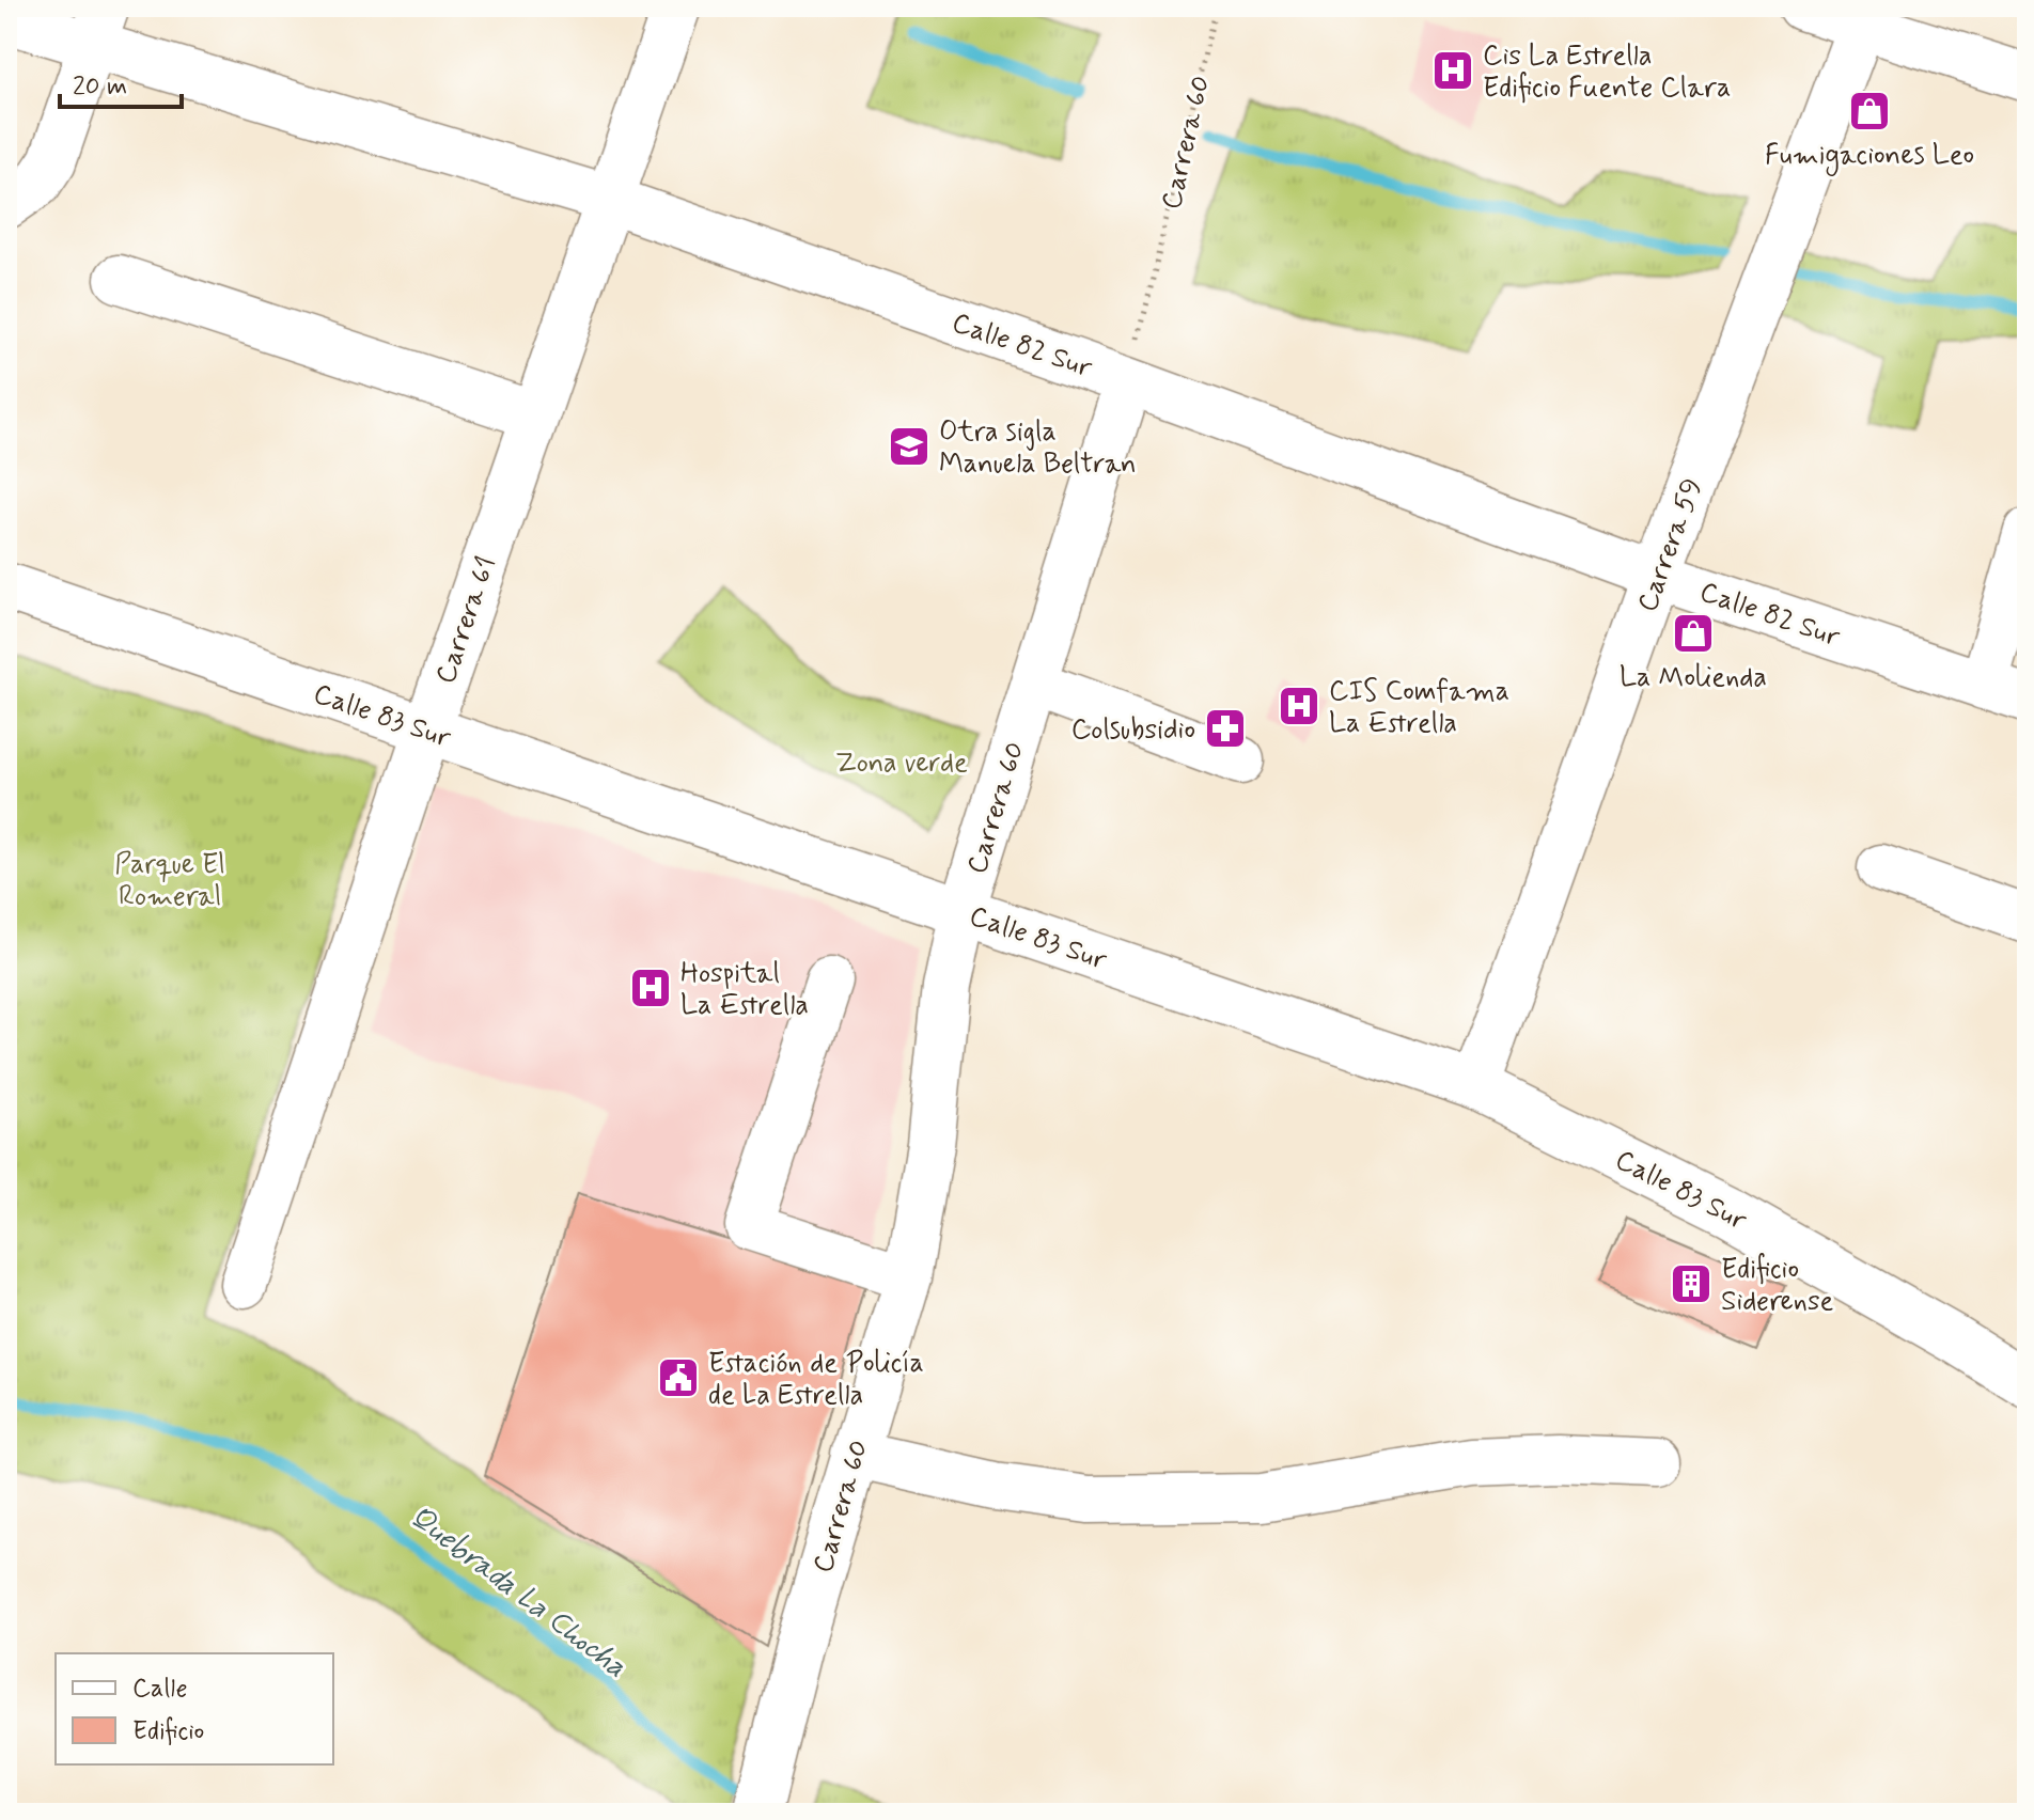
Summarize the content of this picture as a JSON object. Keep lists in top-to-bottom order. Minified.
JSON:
{"streets":{"street":["Carrera 60","Calle 82 Sur","Carrera 59","Carrera 61","Calle 83 Sur"]},"crossings":[["Carrera 60","Calle 82 Sur"],["Carrera 60","Calle 83 Sur"],["Calle 82 Sur","Carrera 59"],["Calle 82 Sur","Carrera 61"],["Carrera 59","Calle 83 Sur"],["Carrera 61","Calle 83 Sur"]],"water":["Quebrada La Chocha"],"parks":["Zona verde","Parque El Romeral"],"places":{"hospital":["Cis La Estrella Edificio Fuente Clara","CIS Comfama La Estrella","Hospital La Estrella"],"shop":["Fumigaciones Leo","La Molienda"],"school or university":["Otra sigla Manuela Beltran"],"pharmacy":["Colsubsidio"],"building":["Edificio Siderense"],"public building":["Estación de Policía de La Estrella"]},"legend":["Calle","Edificio"],"scale_bar":"20 m"}
